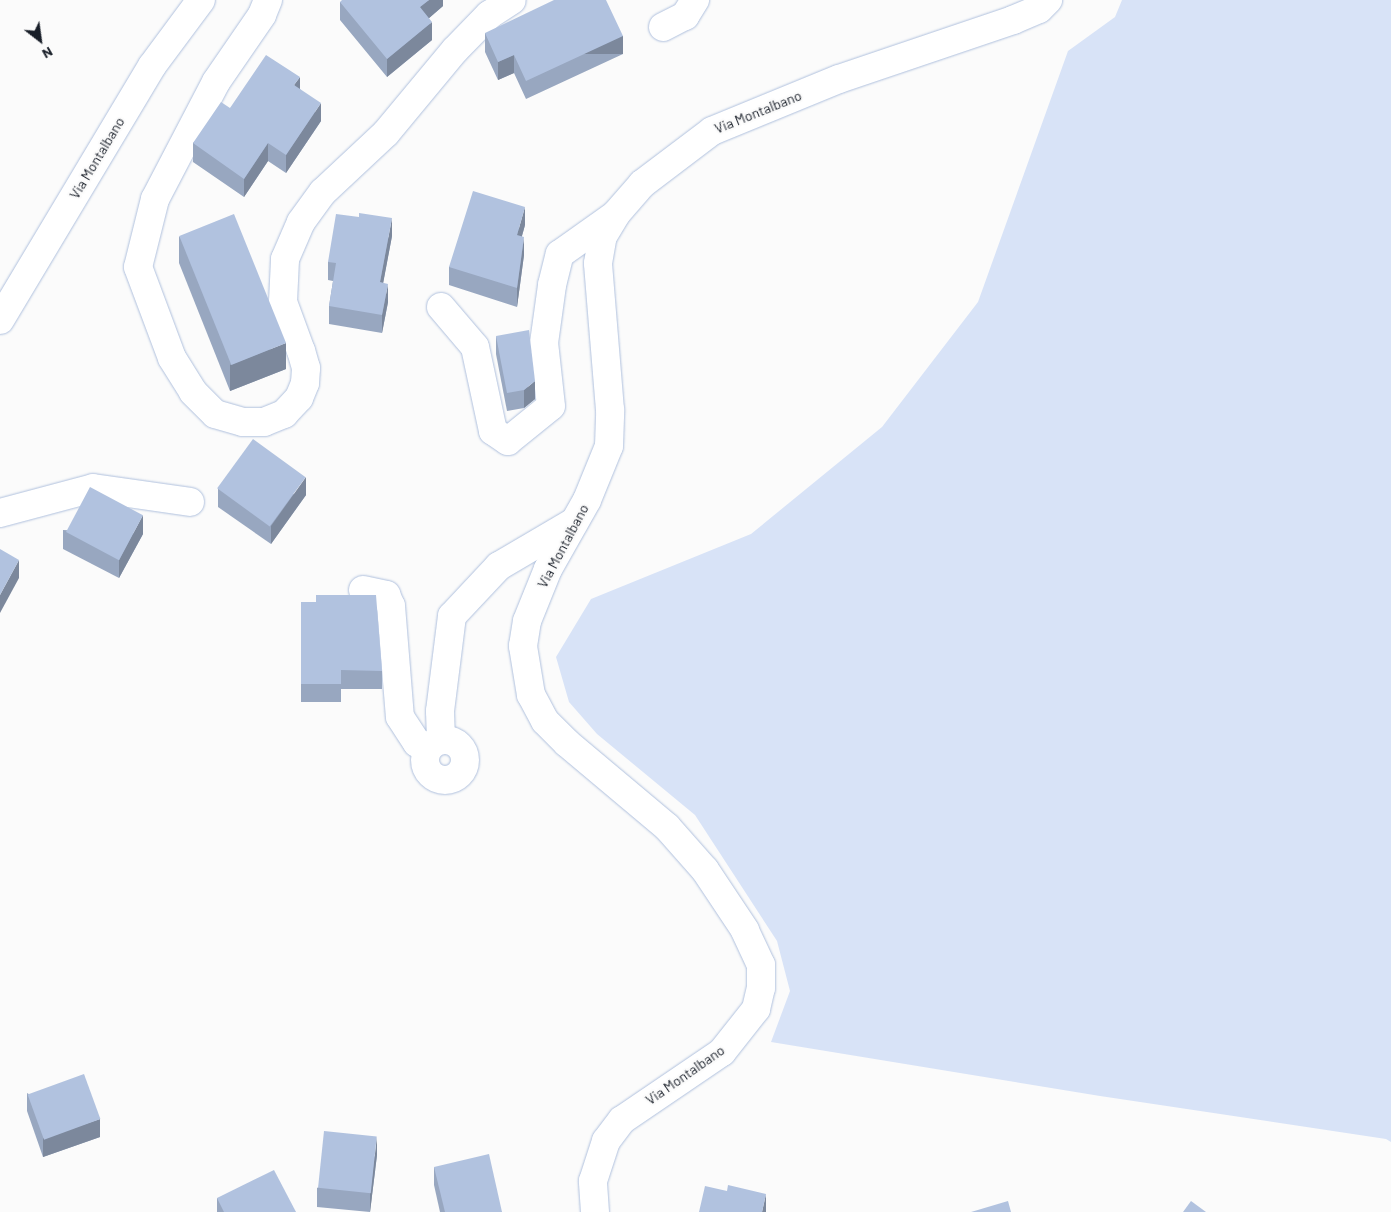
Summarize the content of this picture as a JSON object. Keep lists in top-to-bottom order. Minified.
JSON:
{"streets":{"street":["Via Montalbano"]},"north":"bottom right"}
